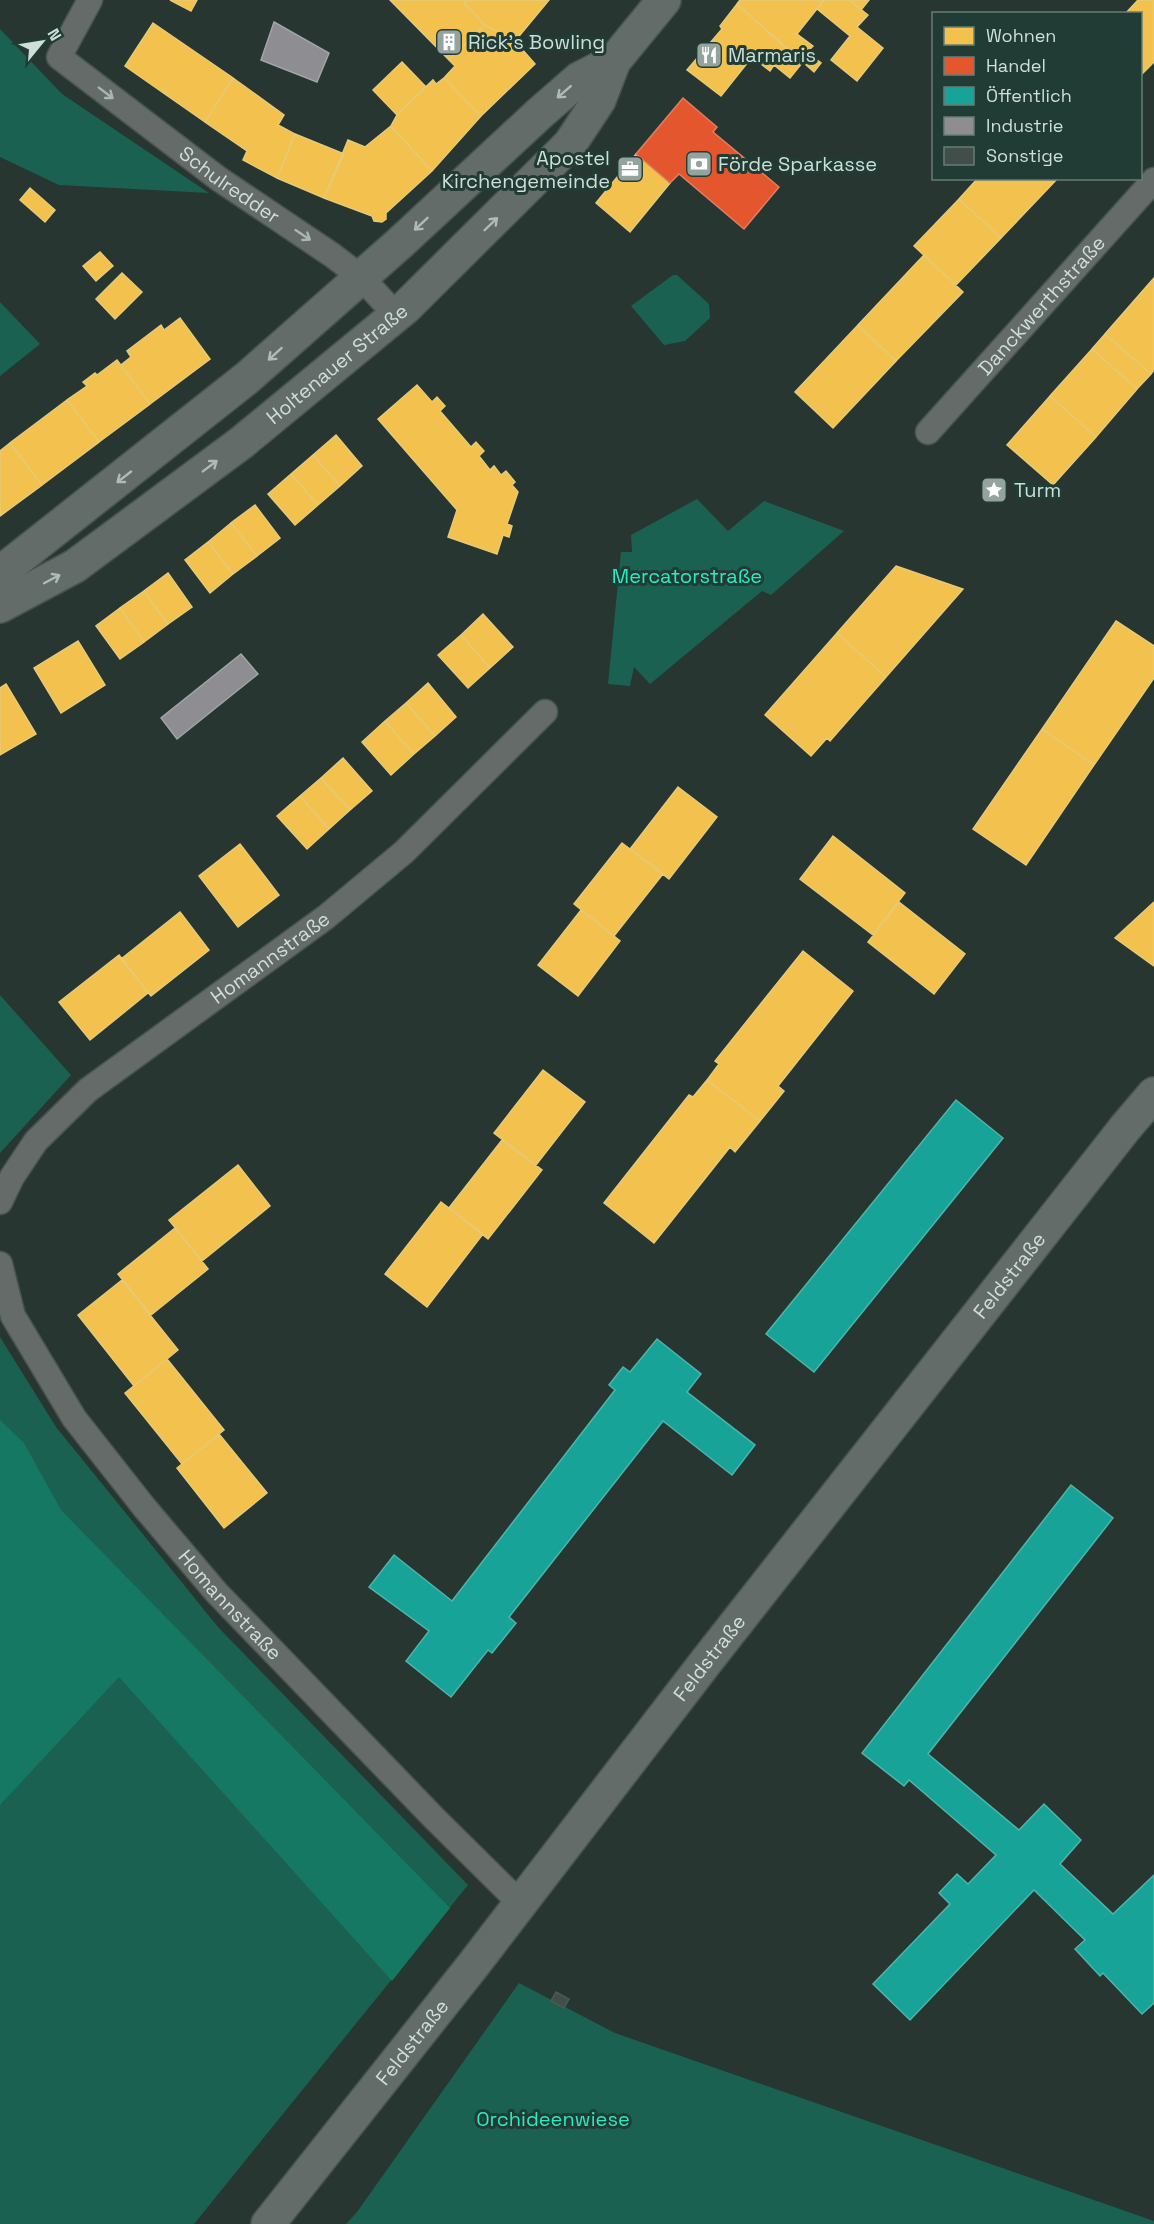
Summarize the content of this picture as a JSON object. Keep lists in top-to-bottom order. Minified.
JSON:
{"streets":{"street":["Schulredder","Danckwerthstraße","Holtenauer Straße","Homannstraße","Feldstraße"]},"crossings":[["Schulredder","Holtenauer Straße"],["Homannstraße","Feldstraße"]],"one_way":["Schulredder"],"parks":["Mercatorstraße","Orchideenwiese"],"places":{"building":["Rick’s Bowling"],"restaurant":["Marmaris"],"bank":["Förde Sparkasse"],"office":["Apostel Kirchengemeinde"],"place":["Turm"]},"legend":["Wohnen","Handel","Öffentlich","Industrie","Sonstige"],"north":"top right"}
